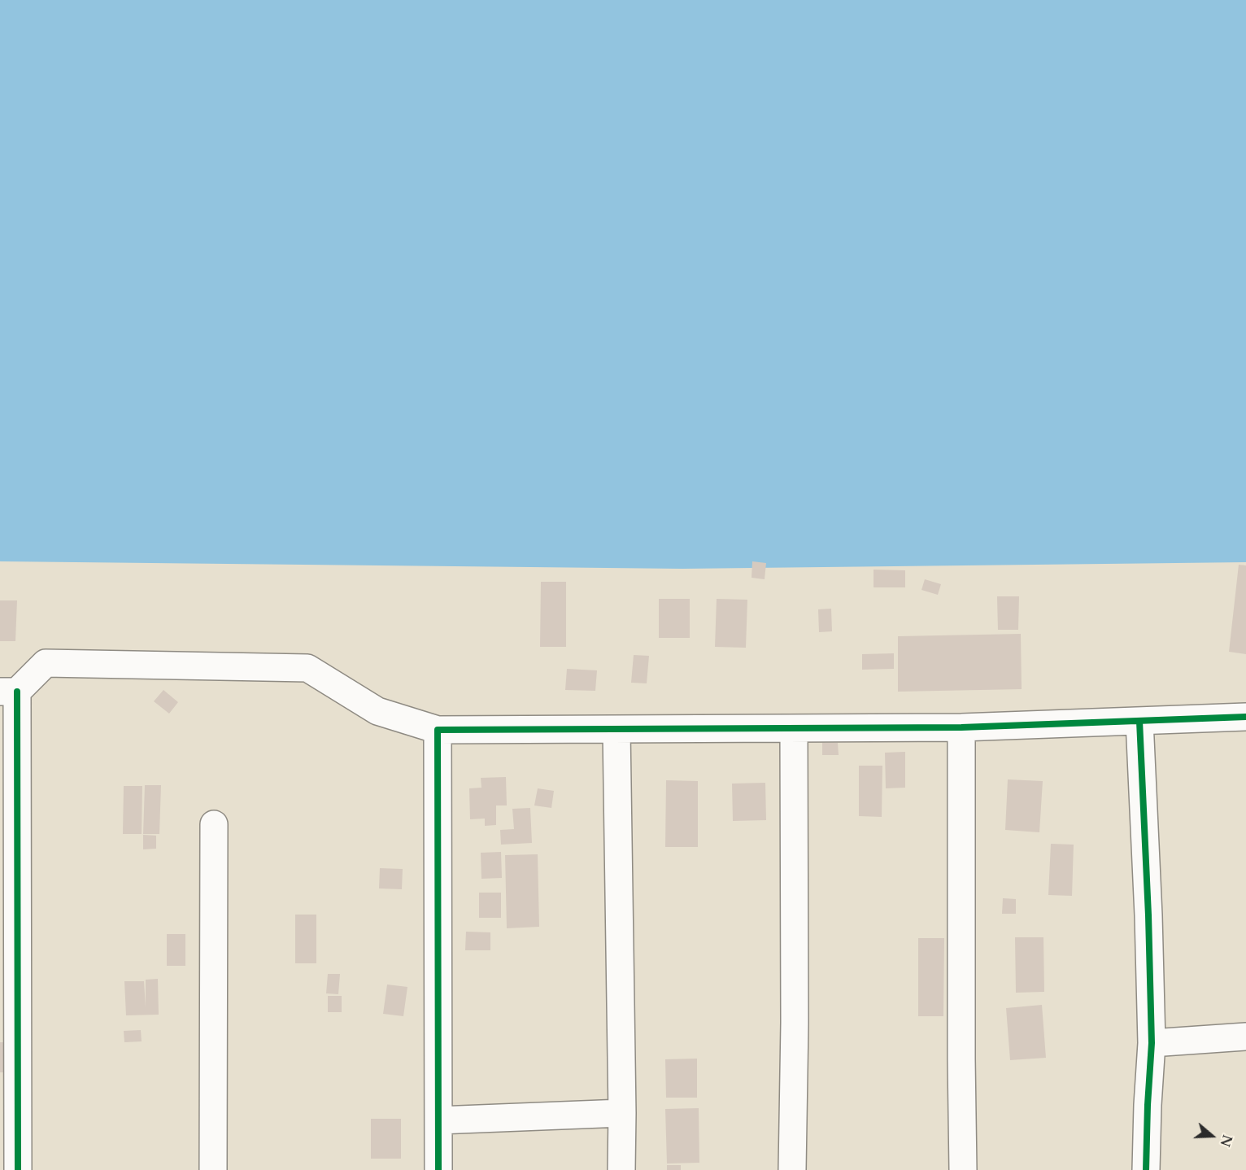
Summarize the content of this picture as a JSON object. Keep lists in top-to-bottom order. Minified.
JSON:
{"north":"right"}
